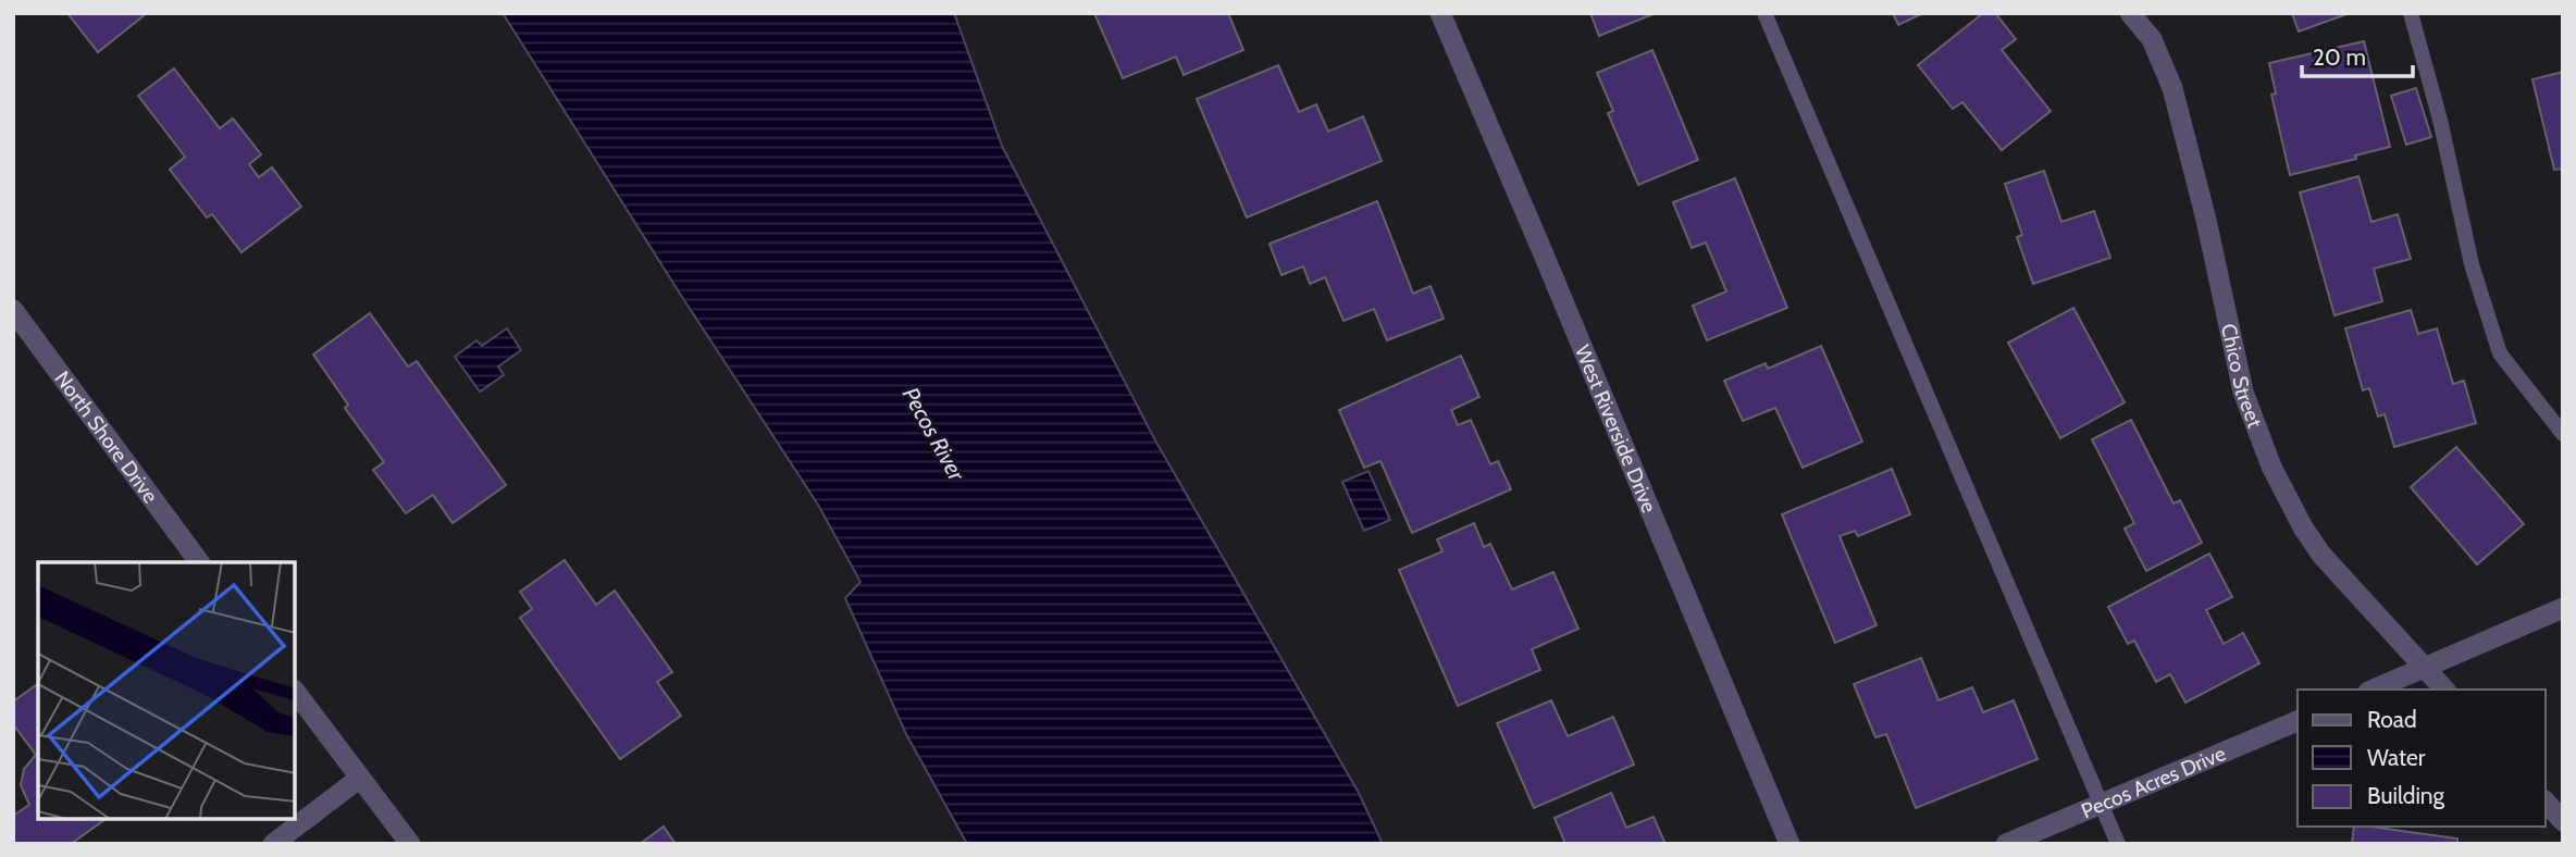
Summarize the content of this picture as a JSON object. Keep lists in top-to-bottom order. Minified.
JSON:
{"streets":{"street":["Chico Street","West Riverside Drive","North Shore Drive","Pecos Acres Drive"]},"water":["Pecos River"],"legend":["Road","Water","Building"],"scale_bar":"20 m"}
